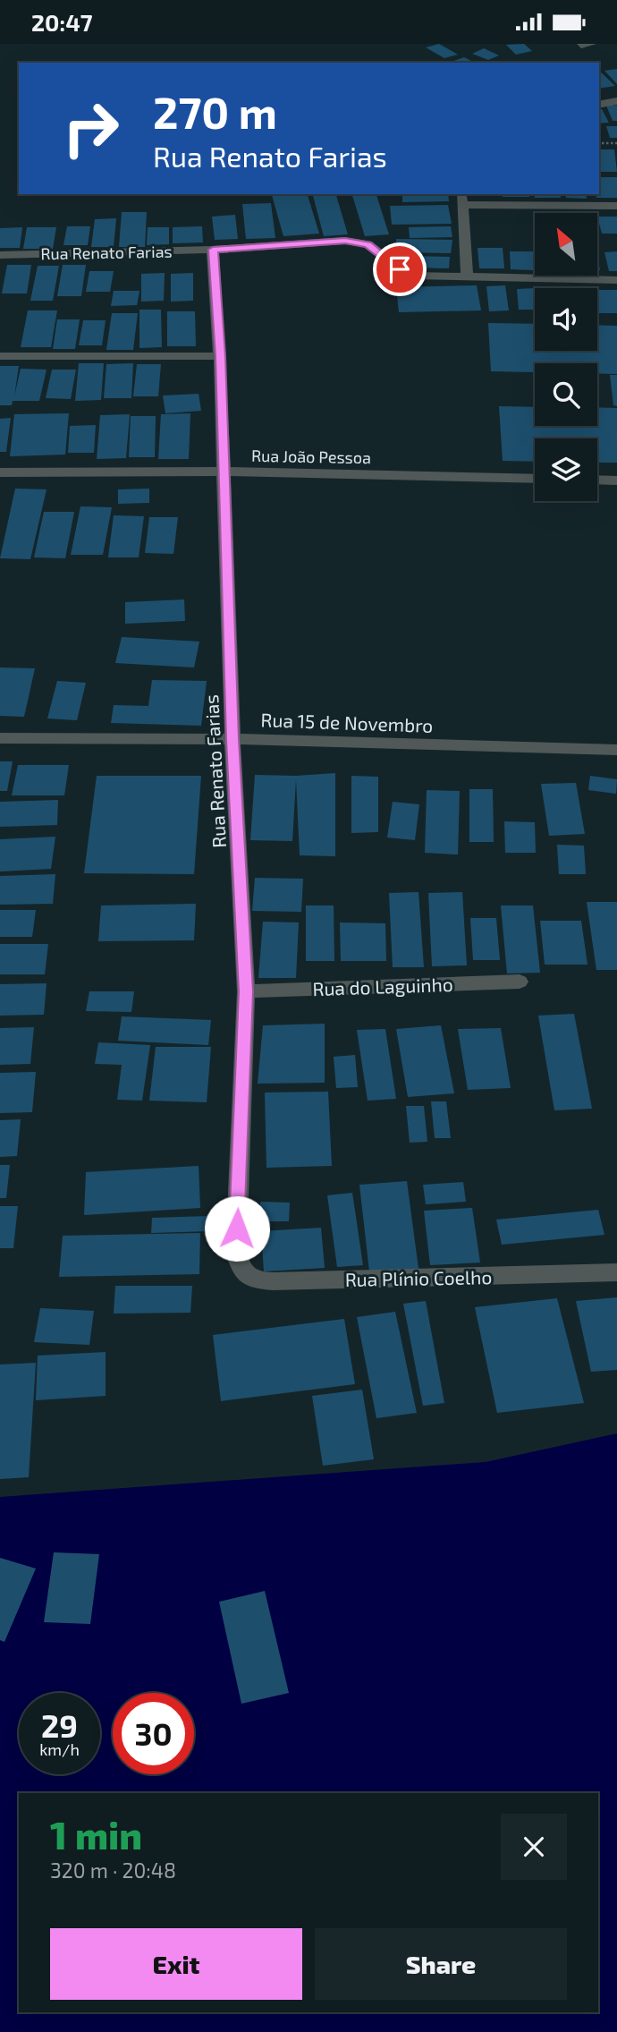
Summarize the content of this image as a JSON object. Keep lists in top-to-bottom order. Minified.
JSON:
{"streets":{"street":["Rua Renato Farias","Rua João Pessoa","Rua 15 de Novembro","Rua do Laguinho","Rua Plínio Coelho"]},"crossings":[["Rua Renato Farias","Rua João Pessoa"],["Rua Renato Farias","Rua 15 de Novembro"],["Rua Renato Farias","Rua do Laguinho"],["Rua Renato Farias","Rua Plínio Coelho"]],"north":"top left","page":{"status":"20:47","turn":["270 m","Rua Renato Farias"],"speed":"29 km/h","limit":"30","heading":["1 min","320 m · 20:48"],"buttons":["Exit","Share"]}}
